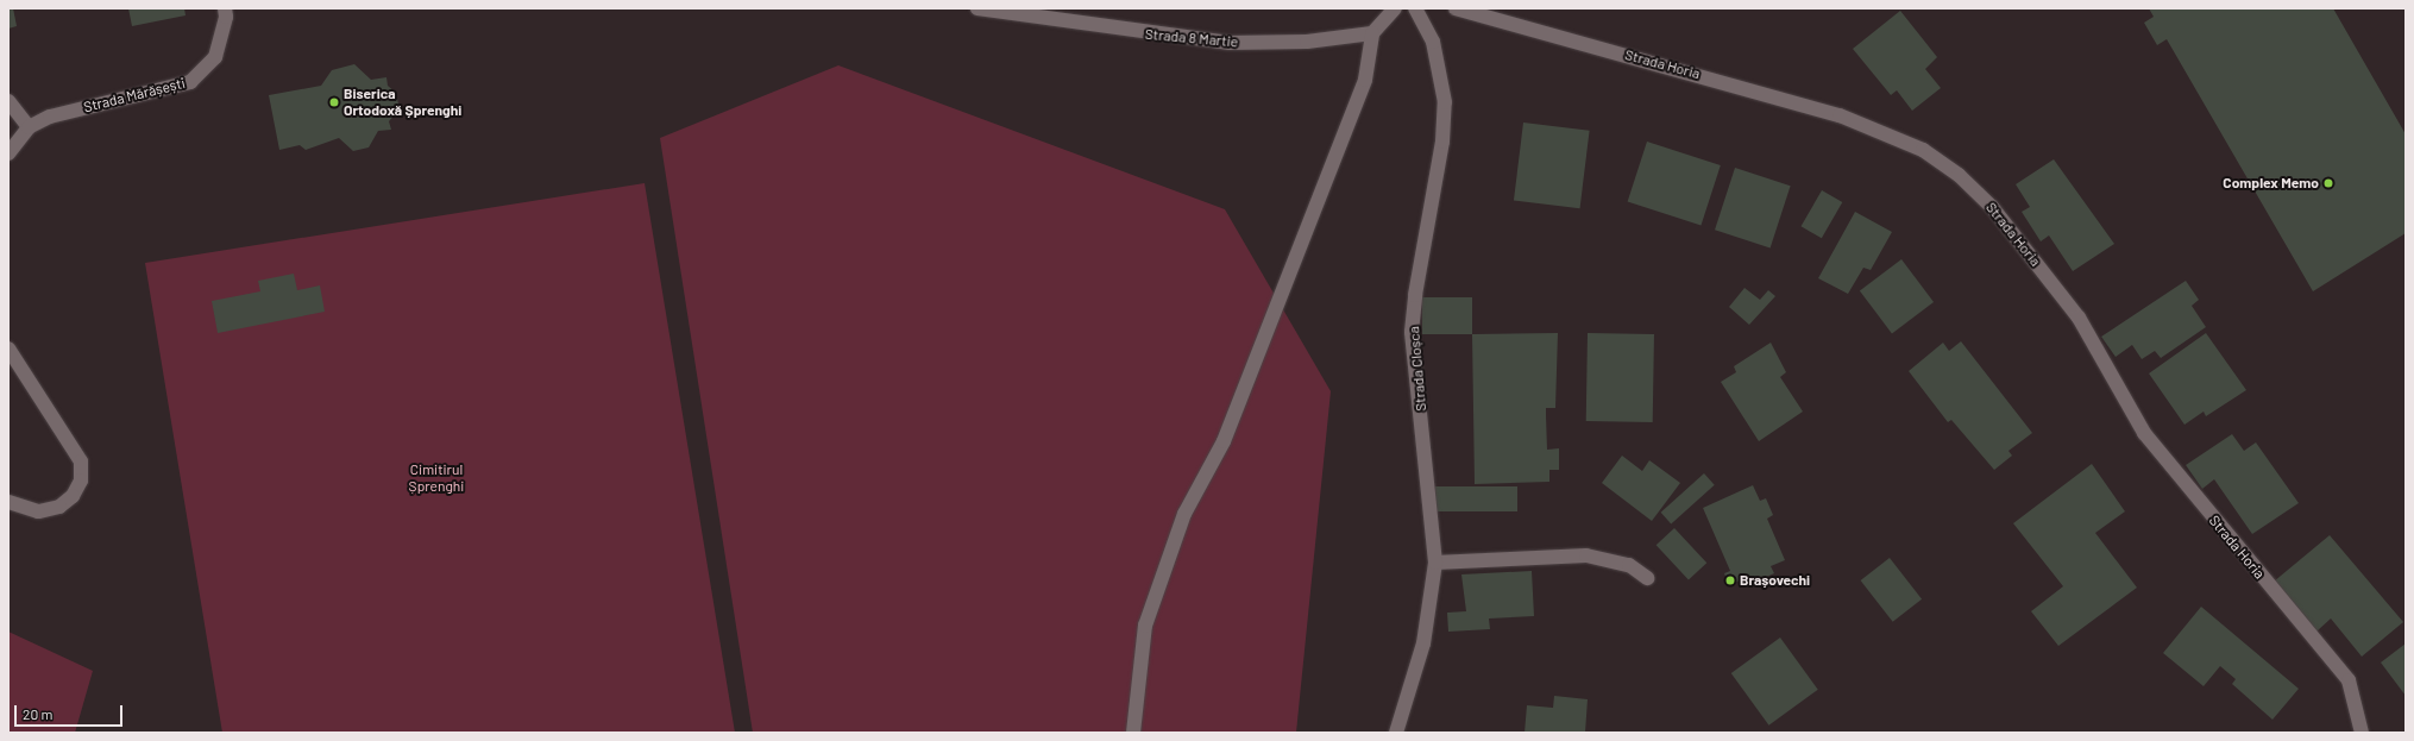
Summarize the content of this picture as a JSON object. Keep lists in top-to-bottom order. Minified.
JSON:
{"streets":{"street":["Strada 8 Martie","Strada Horia","Strada Mărășești","Strada Cloșca"]},"parks":["Cimitirul Șprenghi"],"places":["Biserica Ortodoxă Șprenghi","Complex Memo","Brașovechi"],"scale_bar":"20 m"}
